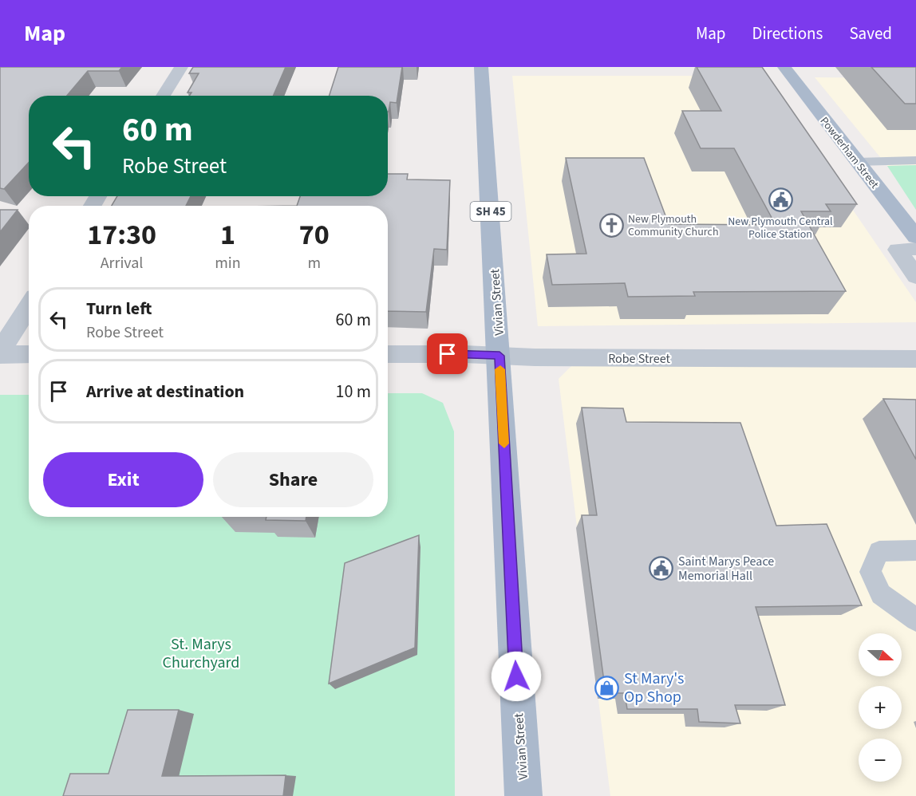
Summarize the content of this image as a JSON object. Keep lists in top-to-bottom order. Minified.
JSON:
{"streets":{"main road":["Powderham Street","SH 45","Vivian Street"],"street":["Robe Street"]},"crossings":[["Vivian Street","Robe Street"]],"parks":["St. Marys Churchyard"],"places":{"public building":["New Plymouth Central Police Station","Saint Marys Peace Memorial Hall"],"church":["New Plymouth Community Church"],"shop":["St Mary's Op Shop"]},"north":"right","page":{"header":"Map","nav":["Map","Directions","Saved"],"turn":["60 m","Robe Street"],"eta":["17:30","Arrival","1","min","70","m"],"list":[{"name":"Turn left","note":"Robe Street","value":"60 m"},{"name":"Arrive at destination","value":"10 m"}],"buttons":["Exit","Share"],"map_buttons":["+","−"]}}
